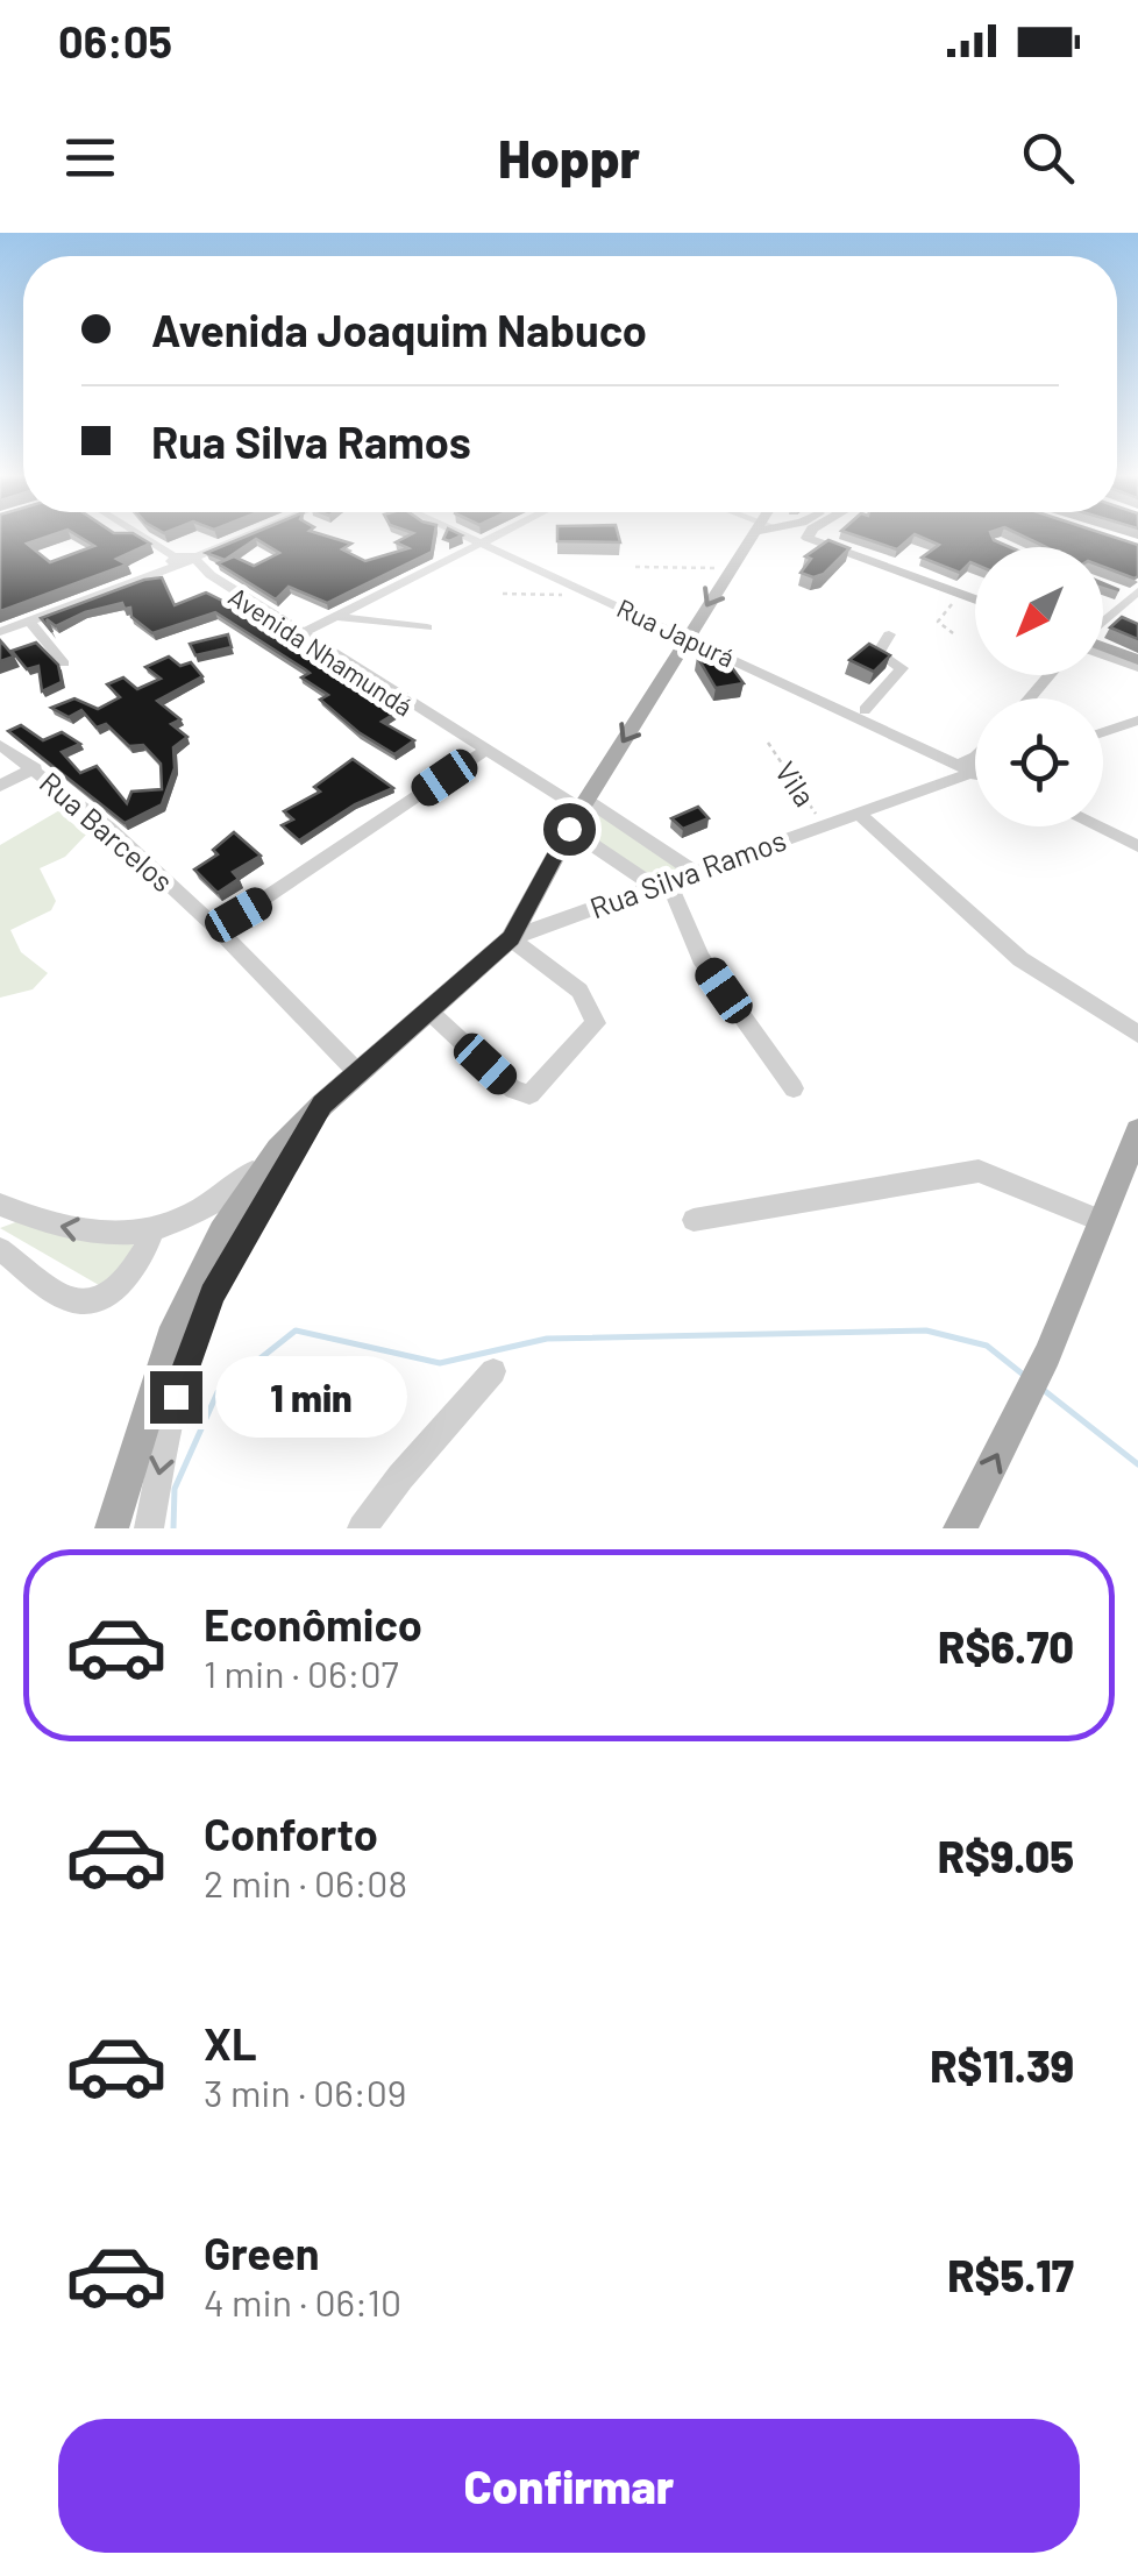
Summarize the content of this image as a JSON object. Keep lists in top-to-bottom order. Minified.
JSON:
{"streets":{"main road":["Rua Silva Ramos"],"street":["Rua Japurá","Avenida Nhamundá","Rua Barcelos"],"path":["Vila"]},"crossings":[["Avenida Nhamundá","Rua Silva Ramos"],["Vila","Rua Silva Ramos"],["Rua Barcelos","Rua Silva Ramos"]],"north":"bottom left","page":{"status":"06:05","header":"Hoppr","banner":["Avenida Joaquim Nabuco","Rua Silva Ramos"],"bubble":"1 min","list":[{"name":"Econômico","note":"1 min · 06:07","value":"R$6.70"},{"name":"Conforto","note":"2 min · 06:08","value":"R$9.05"},{"name":"XL","note":"3 min · 06:09","value":"R$11.39"},{"name":"Green","note":"4 min · 06:10","value":"R$5.17"}],"buttons":"Confirmar"}}
